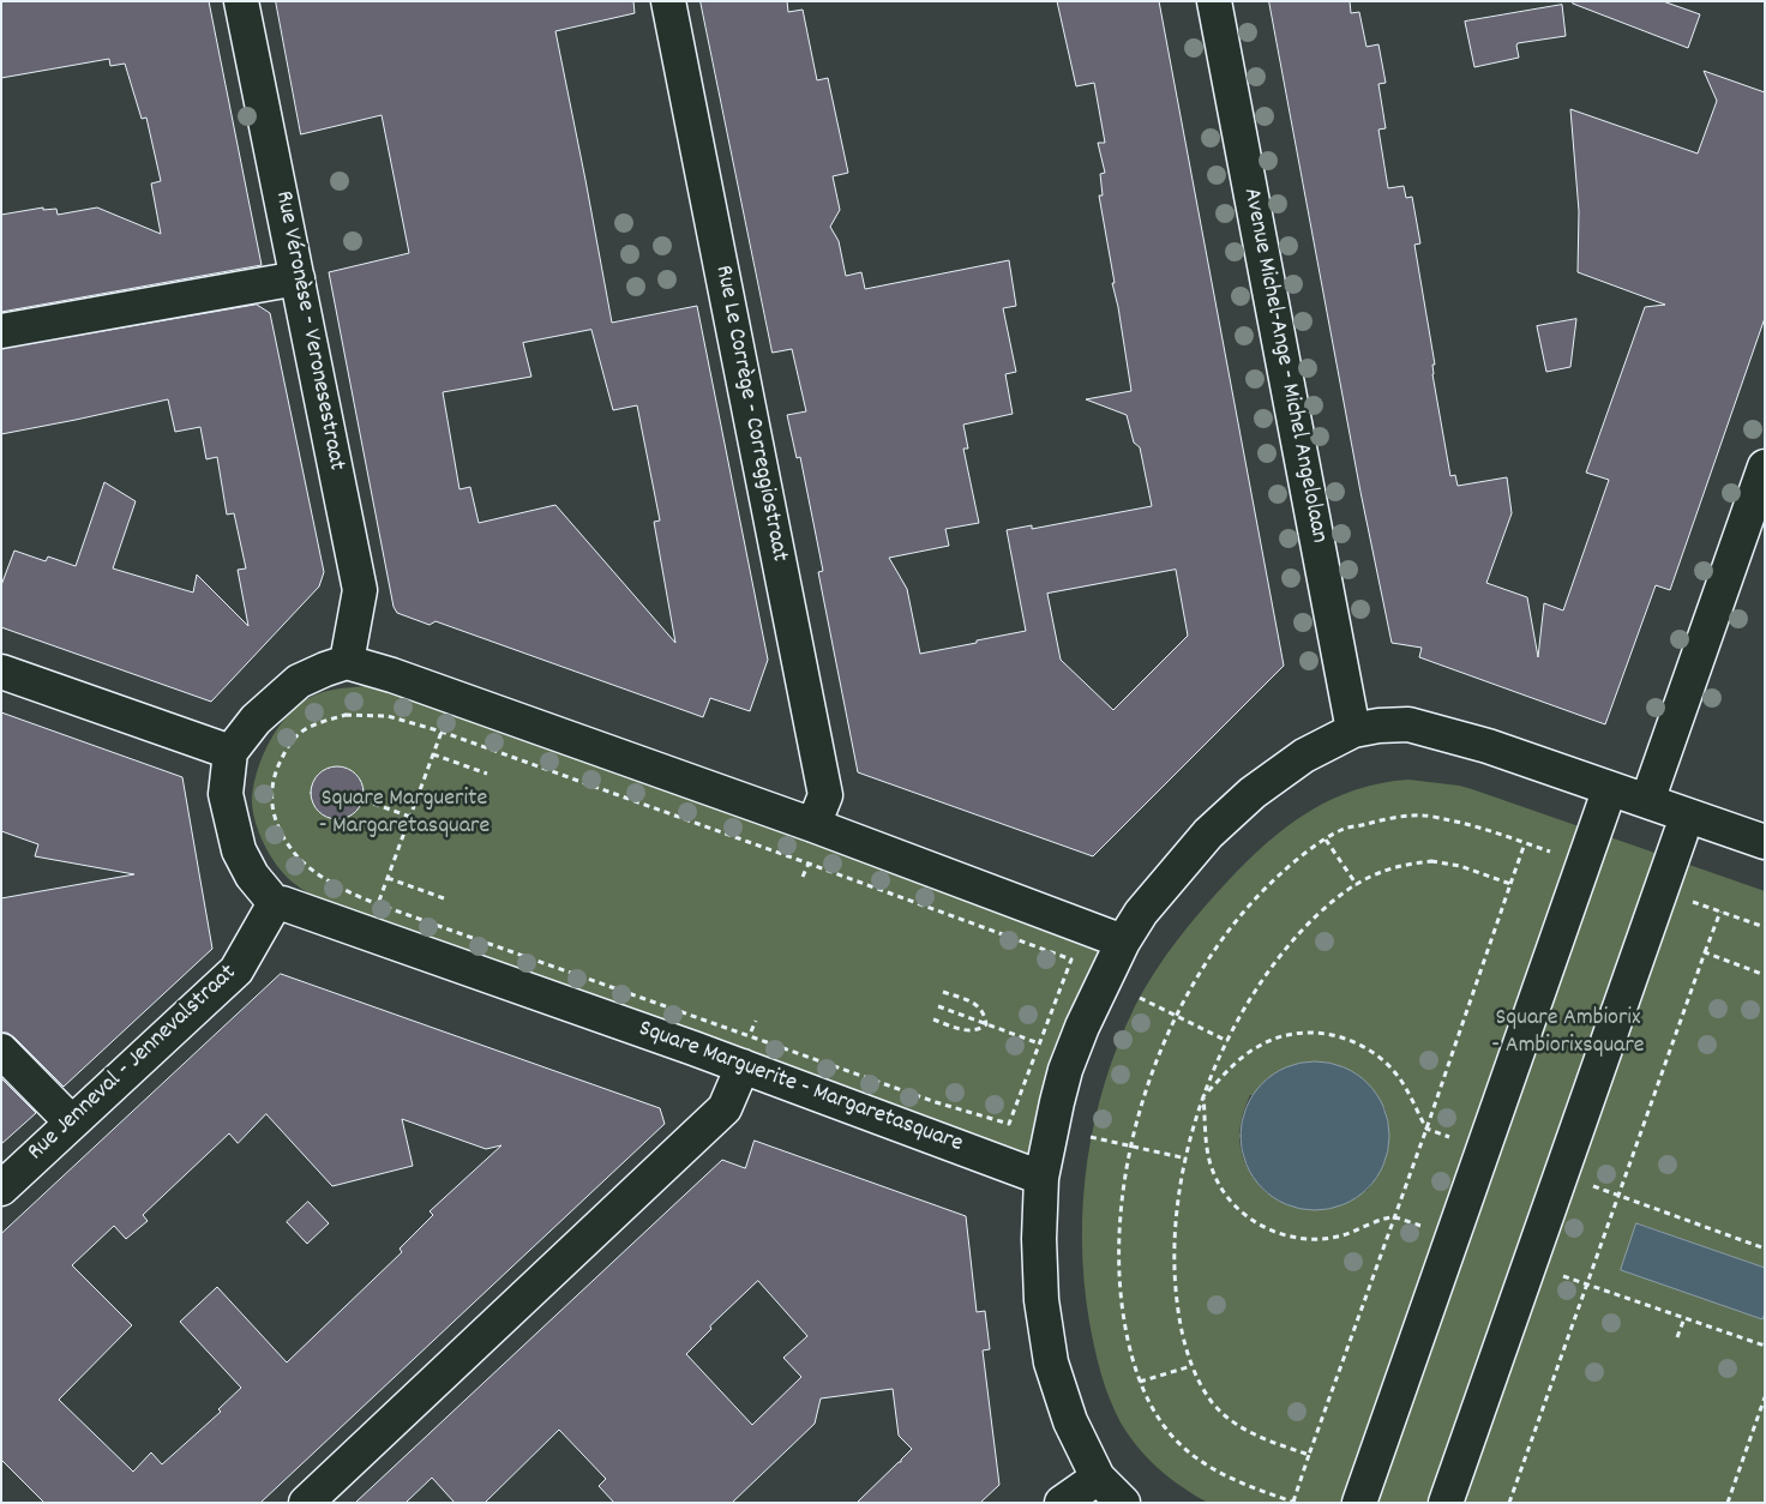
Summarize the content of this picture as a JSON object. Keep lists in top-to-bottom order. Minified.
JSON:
{"streets":{"street":["Rue Véronèse - Veronesestraat","Avenue Michel-Ange - Michel Angelolaan","Rue Le Corrège - Correggiostraat","Rue Jenneval - Jennevalstraat","Square Marguerite - Margaretasquare"]},"crossings":[["Rue Jenneval - Jennevalstraat","Square Marguerite - Margaretasquare"]],"parks":["Square Marguerite - Margaretasquare","Square Ambiorix - Ambiorixsquare"]}
